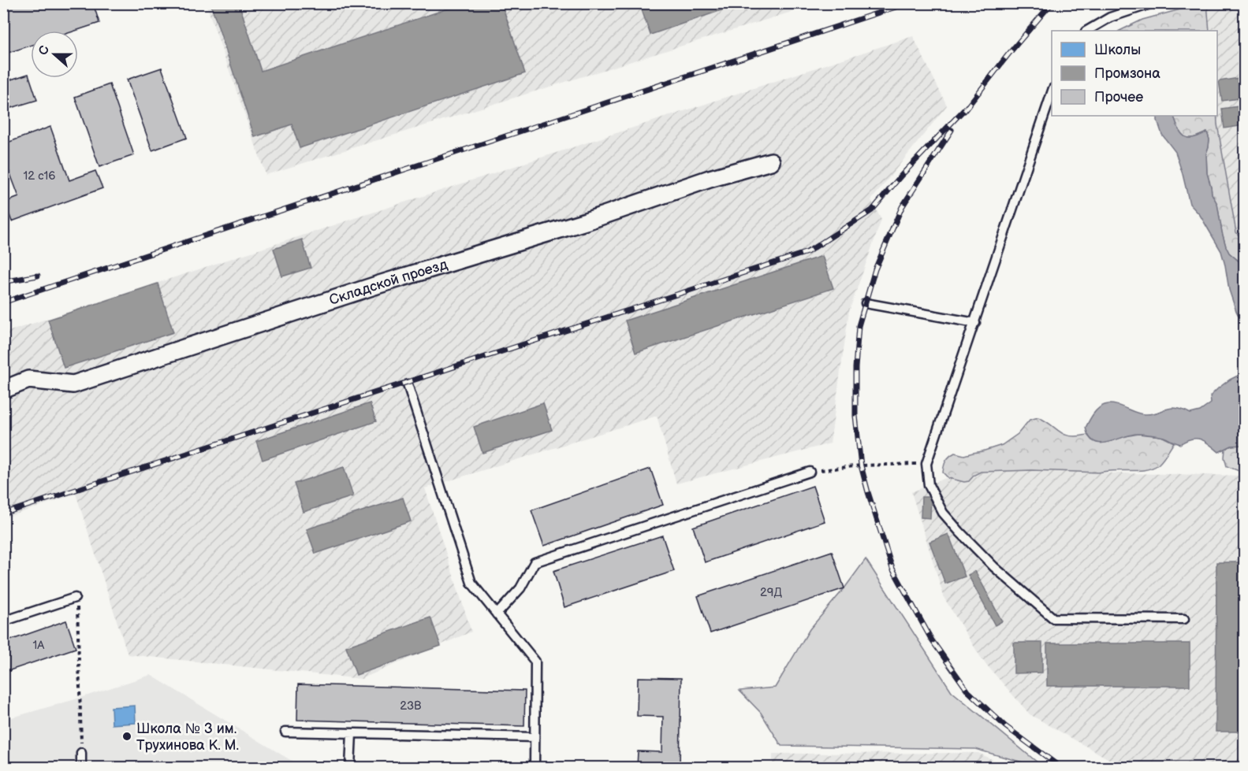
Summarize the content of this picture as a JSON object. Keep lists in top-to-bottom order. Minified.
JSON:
{"streets":{"street":["Складской проезд"]},"places":["Школа № 3 им. Трухинова К. М."],"house_numbers":["12 с16","29Д","1А","23В"],"legend":["Школы","Промзона","Прочее"],"north":"left"}
